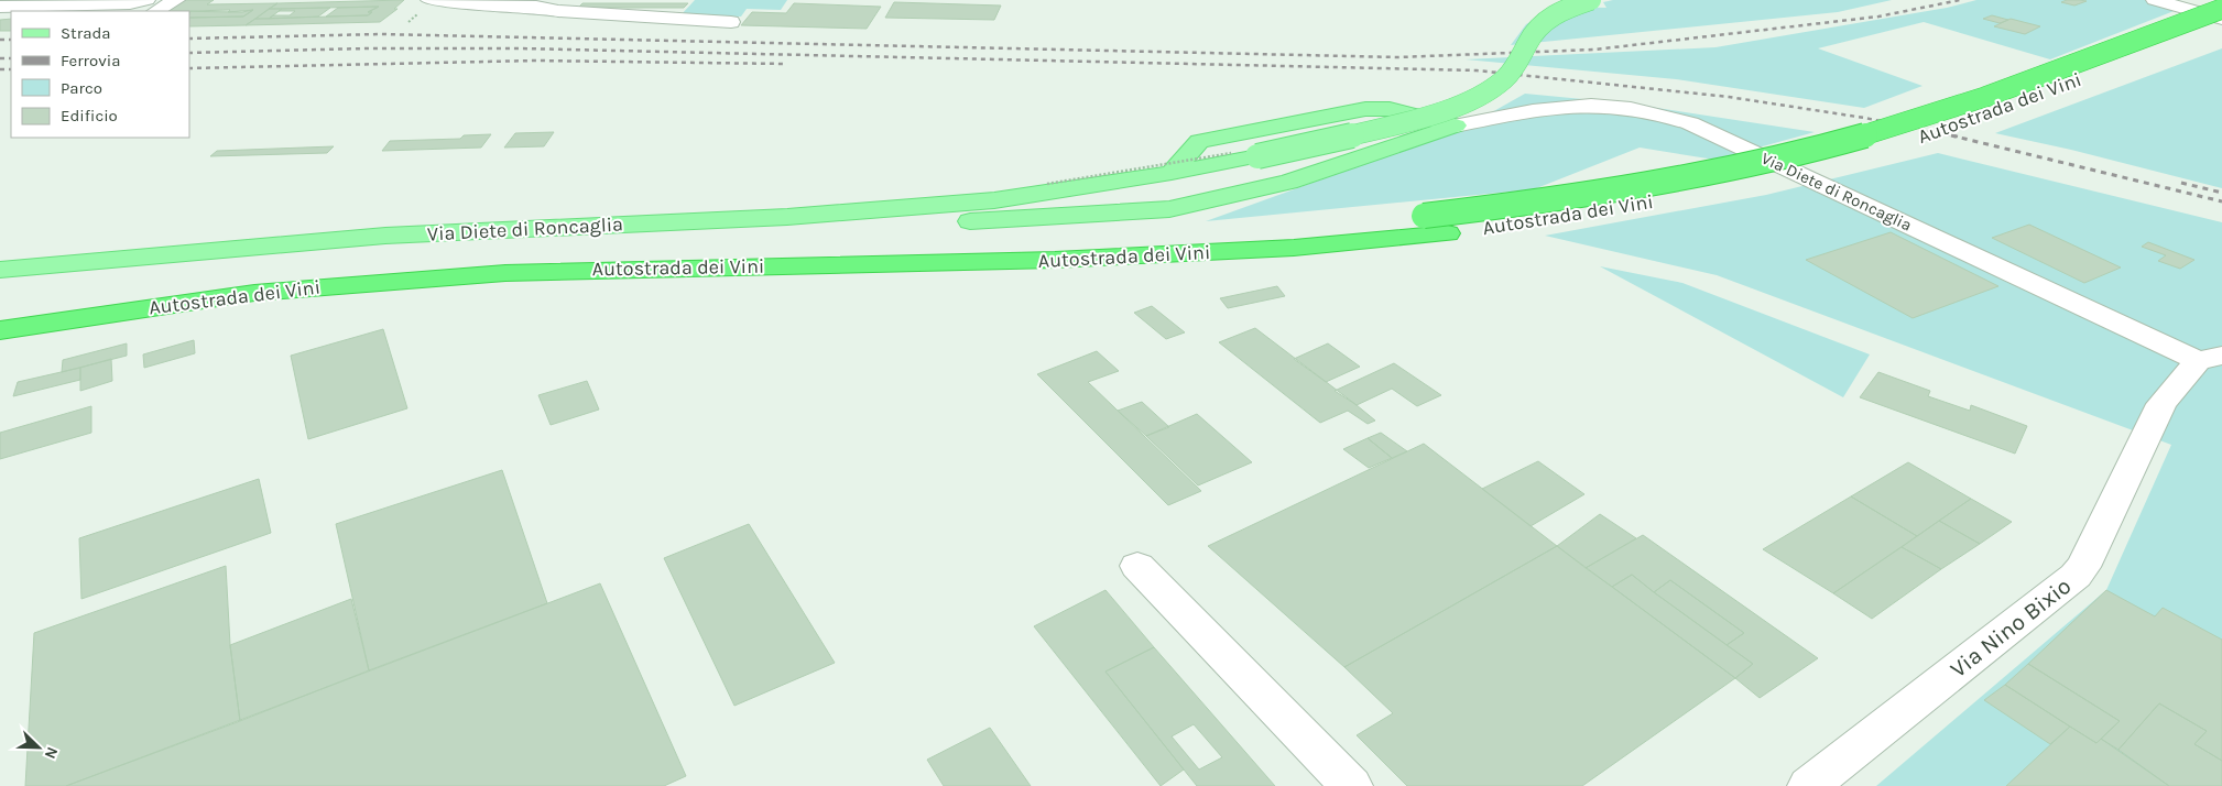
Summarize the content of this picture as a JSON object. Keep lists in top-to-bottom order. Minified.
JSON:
{"streets":{"highway":["Autostrada dei Vini"],"main road":["Via Diete di Roncaglia"],"street":["Via Nino Bixio"]},"crossings":[["Via Diete di Roncaglia","Via Nino Bixio"]],"legend":["Strada","Ferrovia","Parco","Edificio"],"north":"bottom right"}
